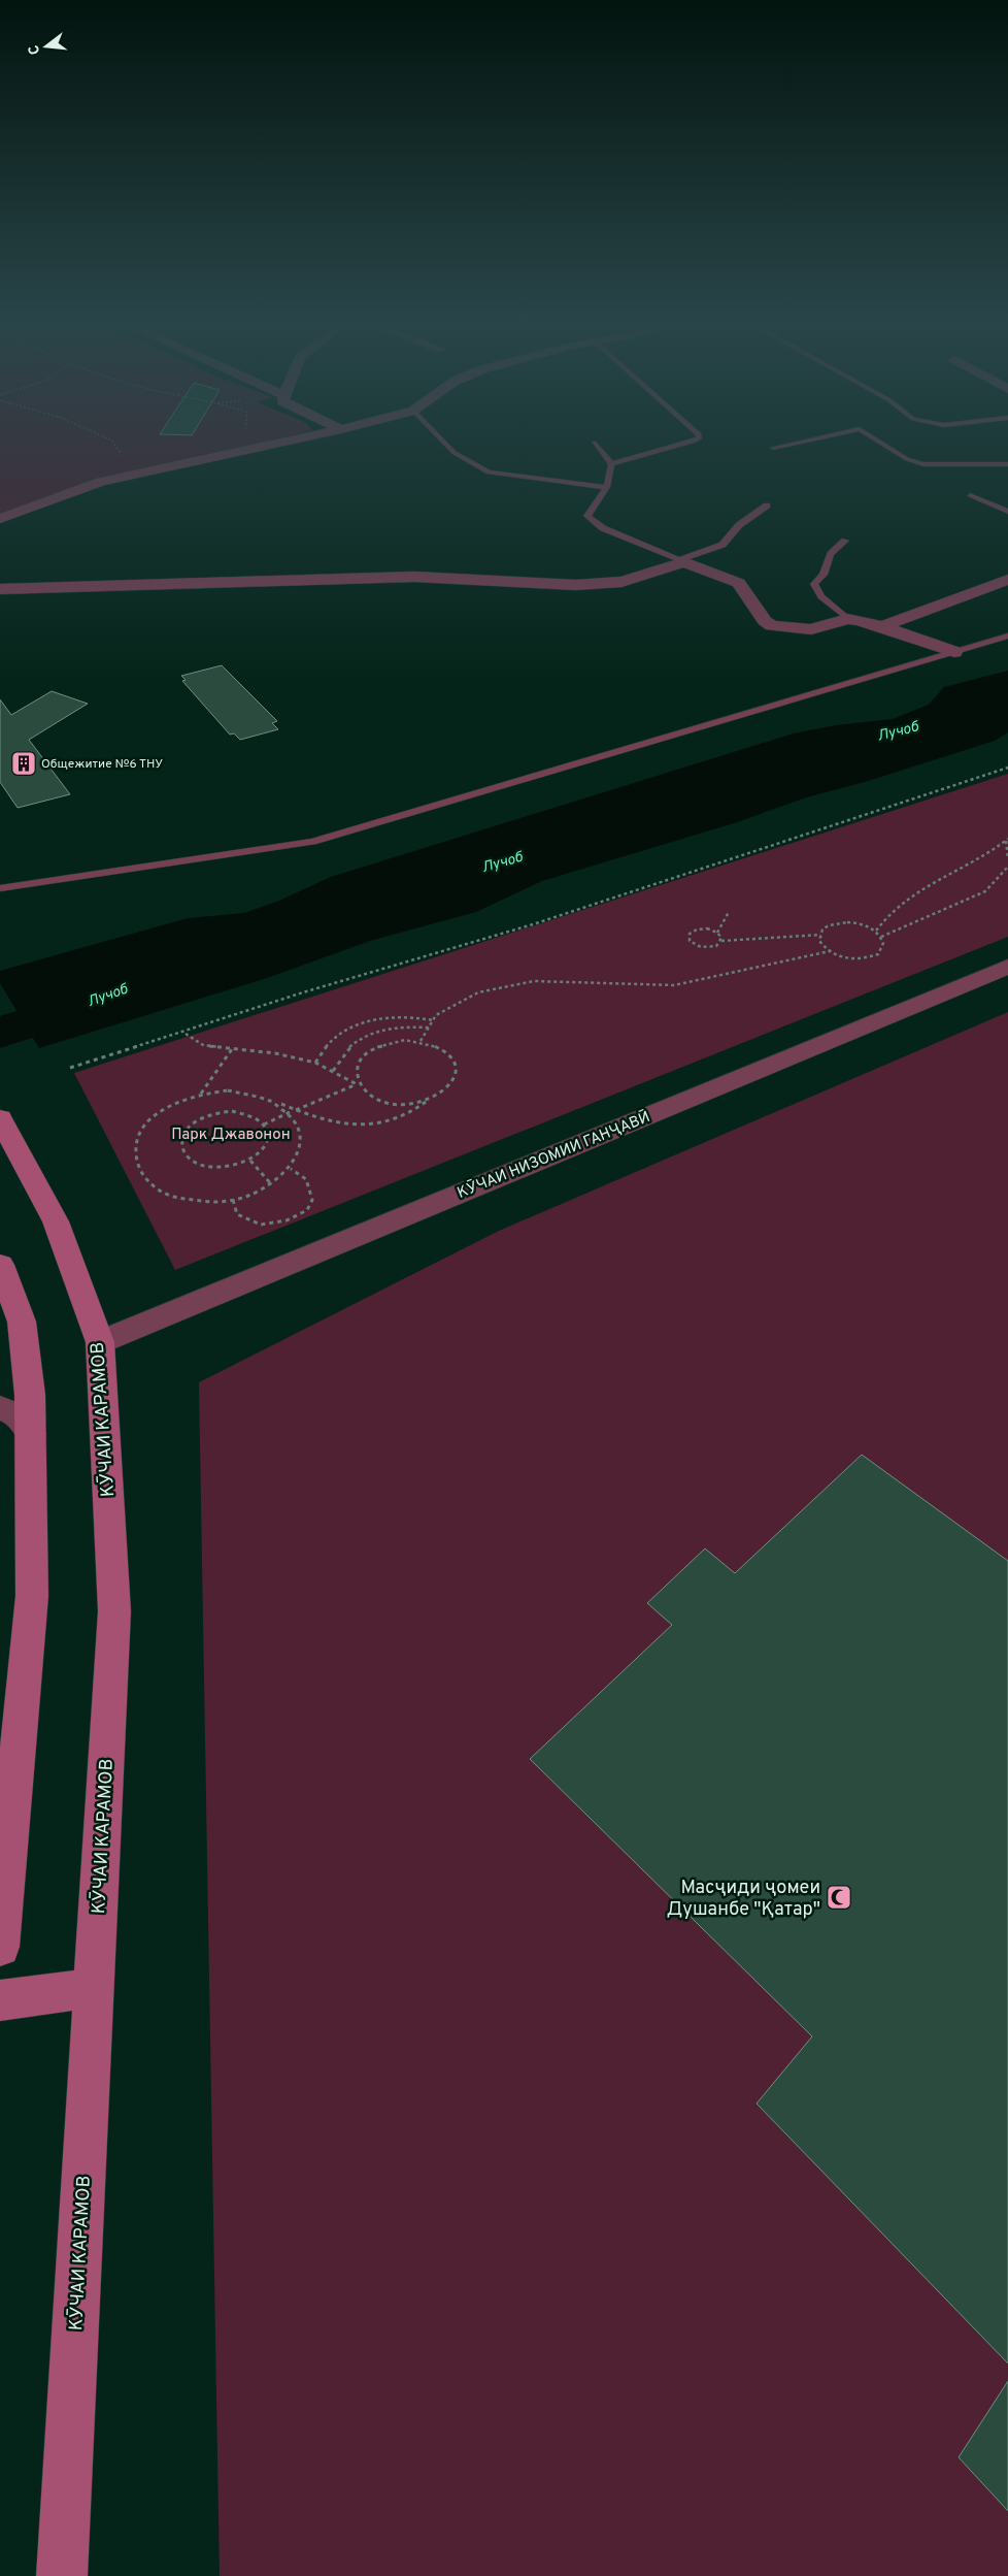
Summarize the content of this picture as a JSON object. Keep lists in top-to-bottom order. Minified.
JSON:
{"streets":{"main road":["КӮЧАИ КАРАМОВ"],"street":["КӮЧАИ НИЗОМИИ ГАНҶАВӢ"]},"crossings":[["КӮЧАИ НИЗОМИИ ГАНҶАВӢ","КӮЧАИ КАРАМОВ"]],"water":["Лучоб"],"parks":["Парк Джавонон"],"places":{"building":["Общежитие №6 ТНУ"],"mosque":["Масҷиди ҷомеи Душанбе \"Қатар\""]},"north":"left"}
